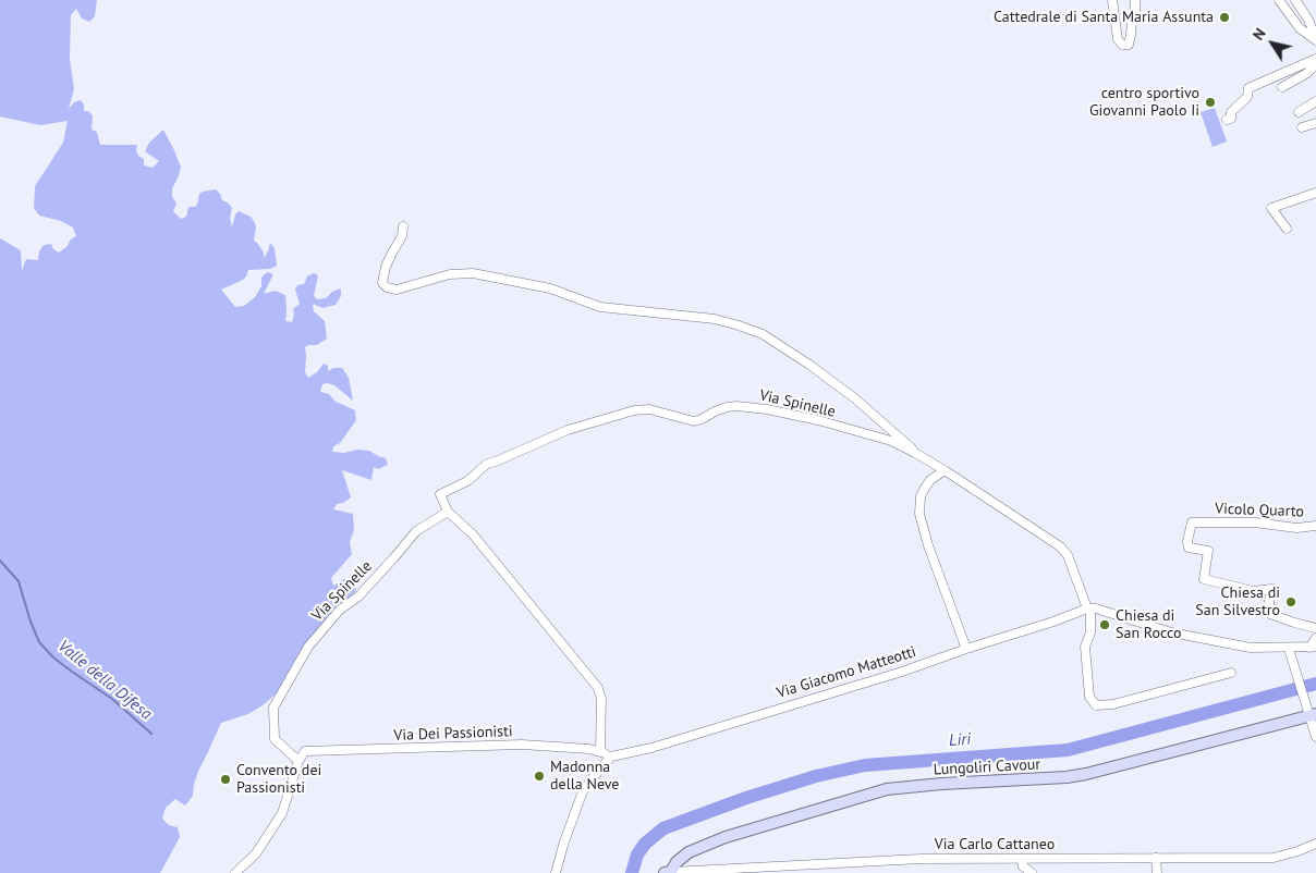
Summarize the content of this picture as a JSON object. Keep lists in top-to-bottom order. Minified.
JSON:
{"streets":{"street":["Via Spinelle","Vicolo Quarto","Via Giacomo Matteotti","Via Dei Passionisti","Lungoliri Cavour","Via Carlo Cattaneo"]},"crossings":[["Via Spinelle","Via Giacomo Matteotti"],["Via Spinelle","Via Dei Passionisti"],["Via Giacomo Matteotti","Via Dei Passionisti"],["Lungoliri Cavour","Via Carlo Cattaneo"]],"water":["Valle della Difesa","Liri"],"places":["Cattedrale di Santa Maria Assunta","centro sportivo Giovanni Paolo Ii","Chiesa di San Silvestro","Chiesa di San Rocco","Madonna della Neve","Convento dei Passionisti"],"north":"top left"}
